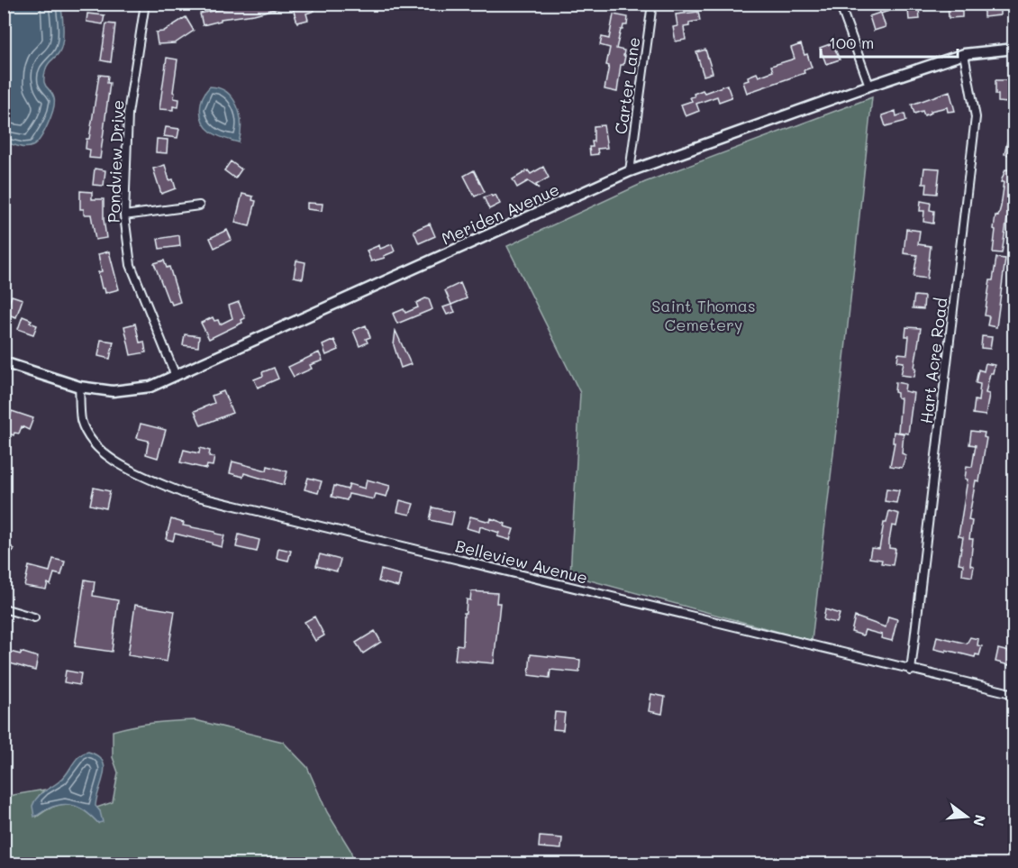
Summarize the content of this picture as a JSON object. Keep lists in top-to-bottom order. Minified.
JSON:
{"streets":{"main road":["Meriden Avenue"],"street":["Carter Lane","Pondview Drive","Hart Acre Road","Belleview Avenue"]},"crossings":[["Carter Lane","Meriden Avenue"],["Pondview Drive","Meriden Avenue"],["Meriden Avenue","Hart Acre Road"],["Meriden Avenue","Belleview Avenue"],["Hart Acre Road","Belleview Avenue"]],"parks":["Saint Thomas Cemetery"],"scale_bar":"100 m","north":"right"}
